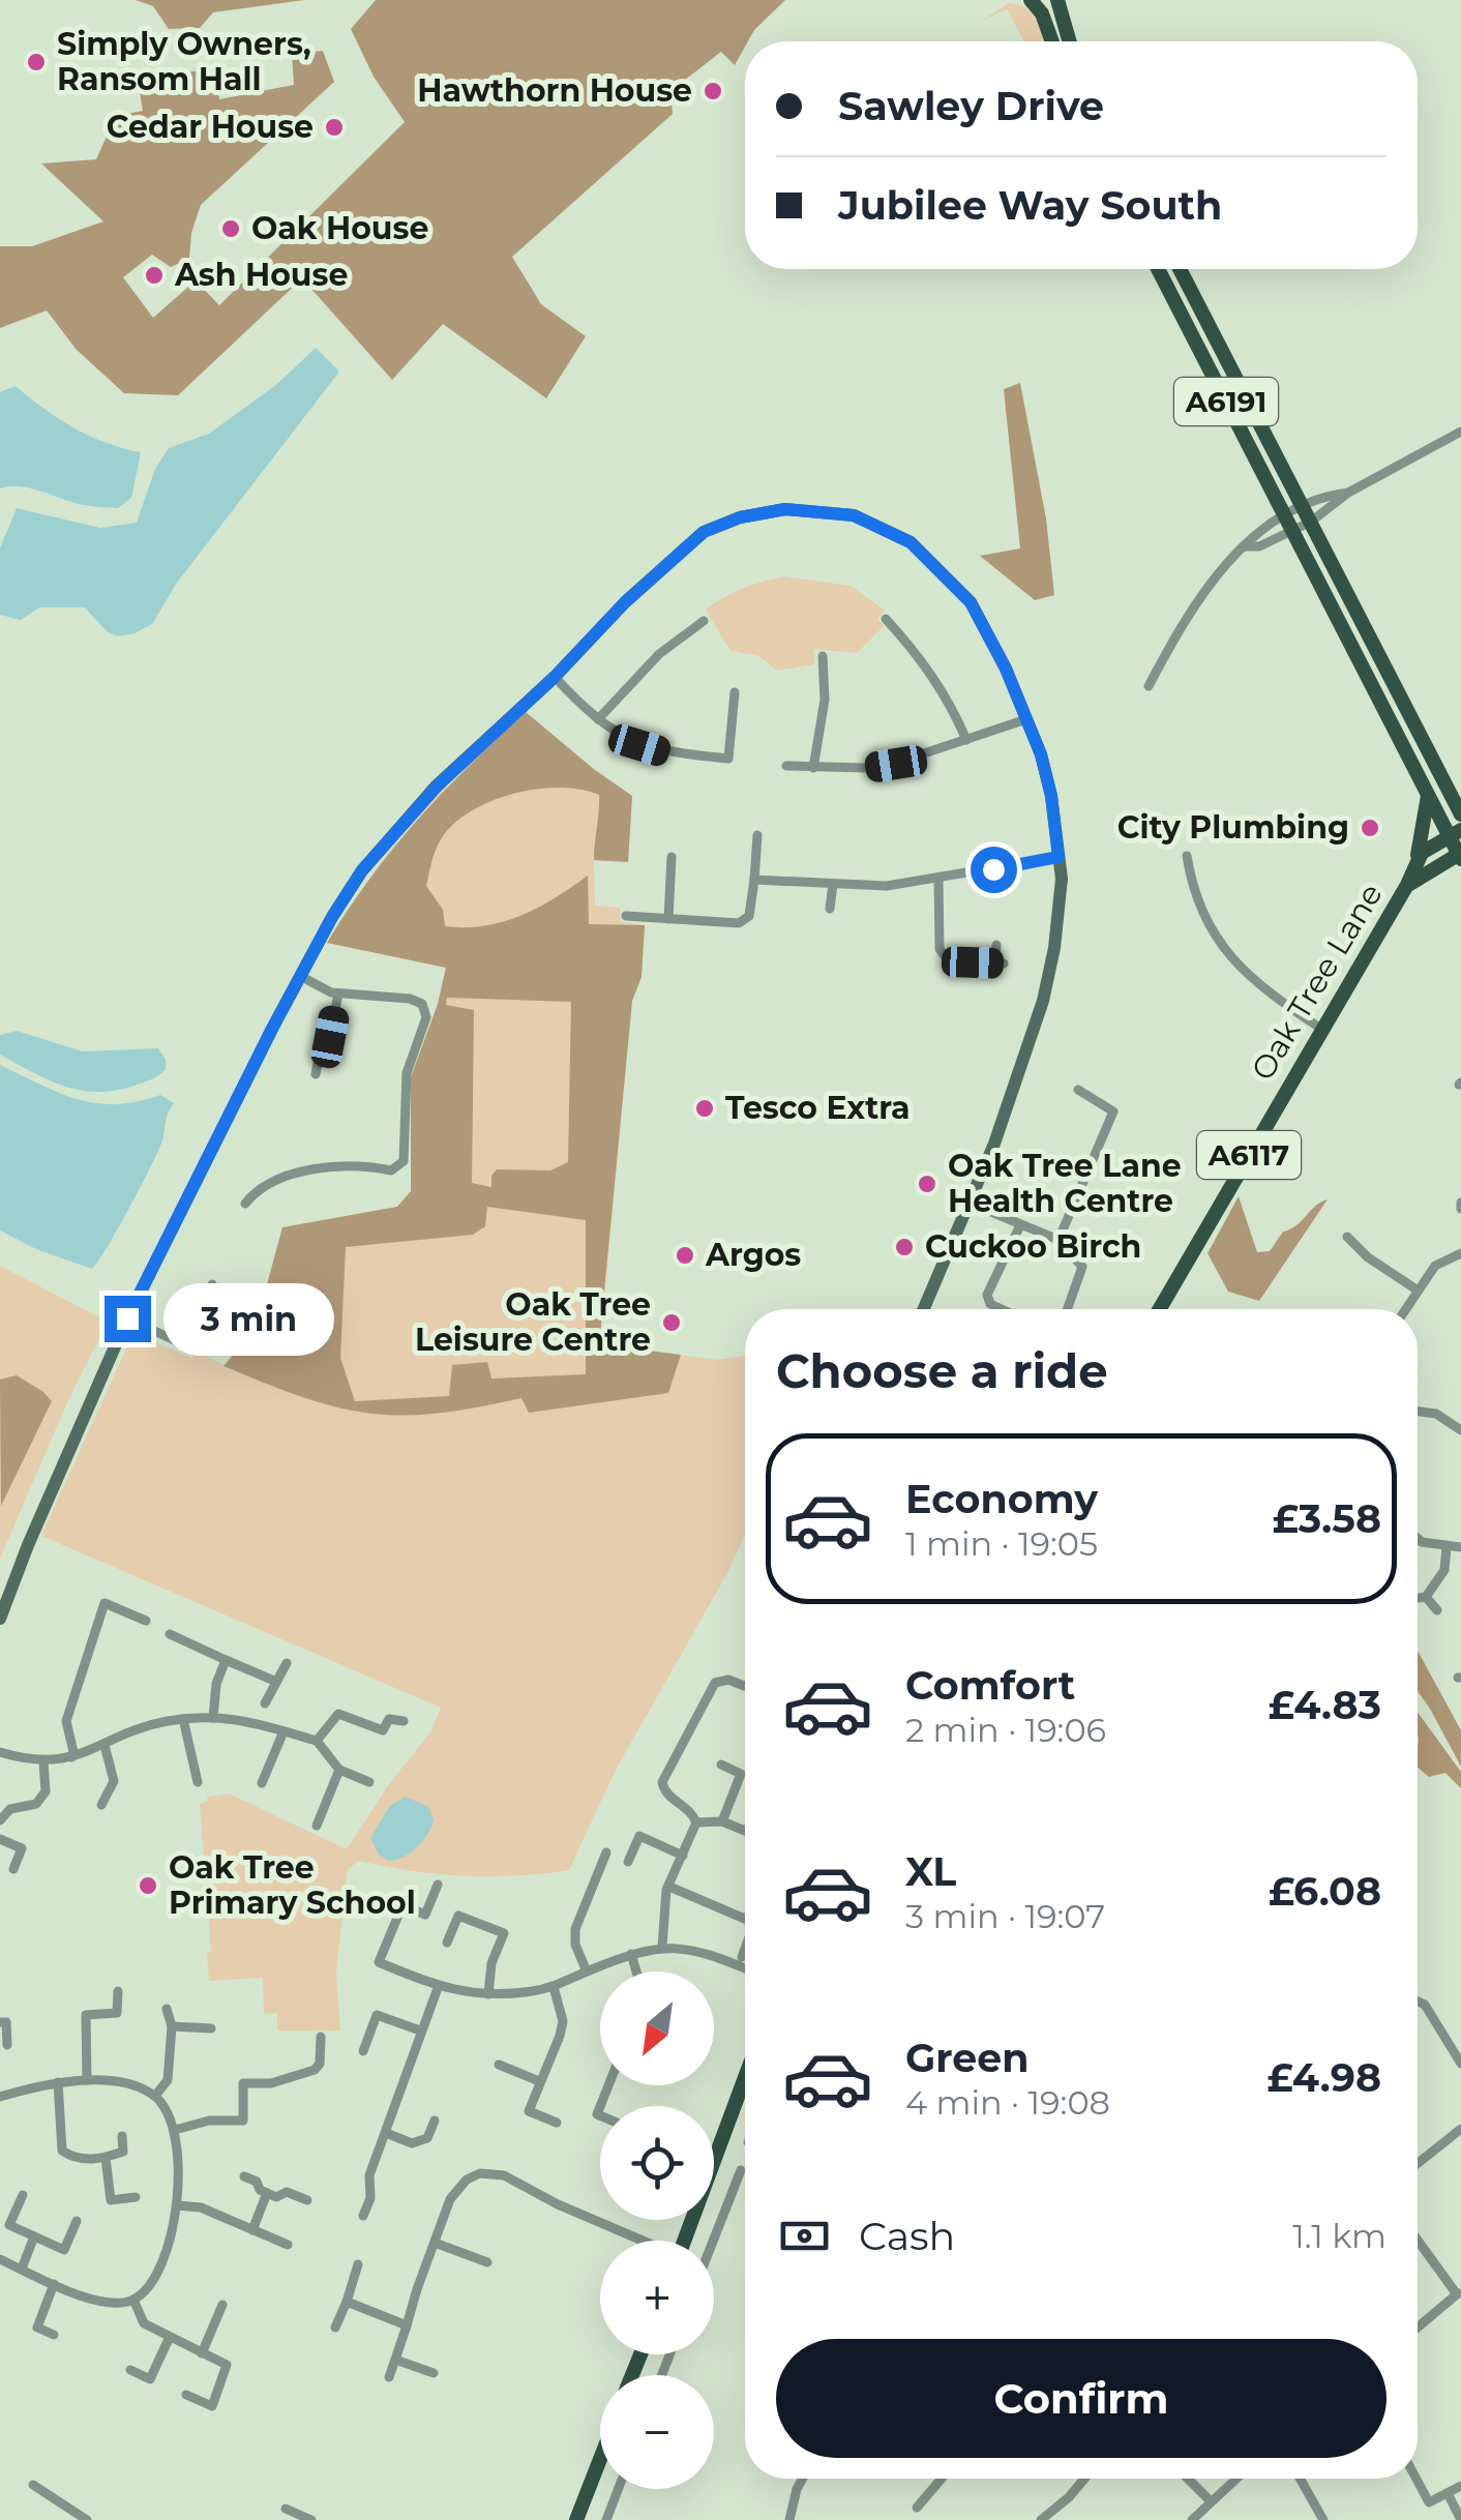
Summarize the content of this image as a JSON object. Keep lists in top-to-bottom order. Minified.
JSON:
{"streets":{"main road":["A6191","Oak Tree Lane","A6117"]},"crossings":[["A6191","Oak Tree Lane"]],"places":["Simply Owners, Ransom Hall","Hawthorn House","Cedar House","Oak House","Ash House","City Plumbing","Tesco Extra","Oak Tree Lane Health Centre","Cuckoo Birch","Argos","Oak Tree Leisure Centre","Oak Tree Primary School"],"north":"bottom left","page":{"banner":["Sawley Drive","Jubilee Way South"],"bubble":"3 min","heading":"Choose a ride","list":[{"name":"Economy","note":"1 min · 19:05","value":"£3.58"},{"name":"Comfort","note":"2 min · 19:06","value":"£4.83"},{"name":"XL","note":"3 min · 19:07","value":"£6.08"},{"name":"Green","note":"4 min · 19:08","value":"£4.98"}],"map_buttons":["+","−"],"pay":["Cash","1.1 km"],"buttons":"Confirm"}}
